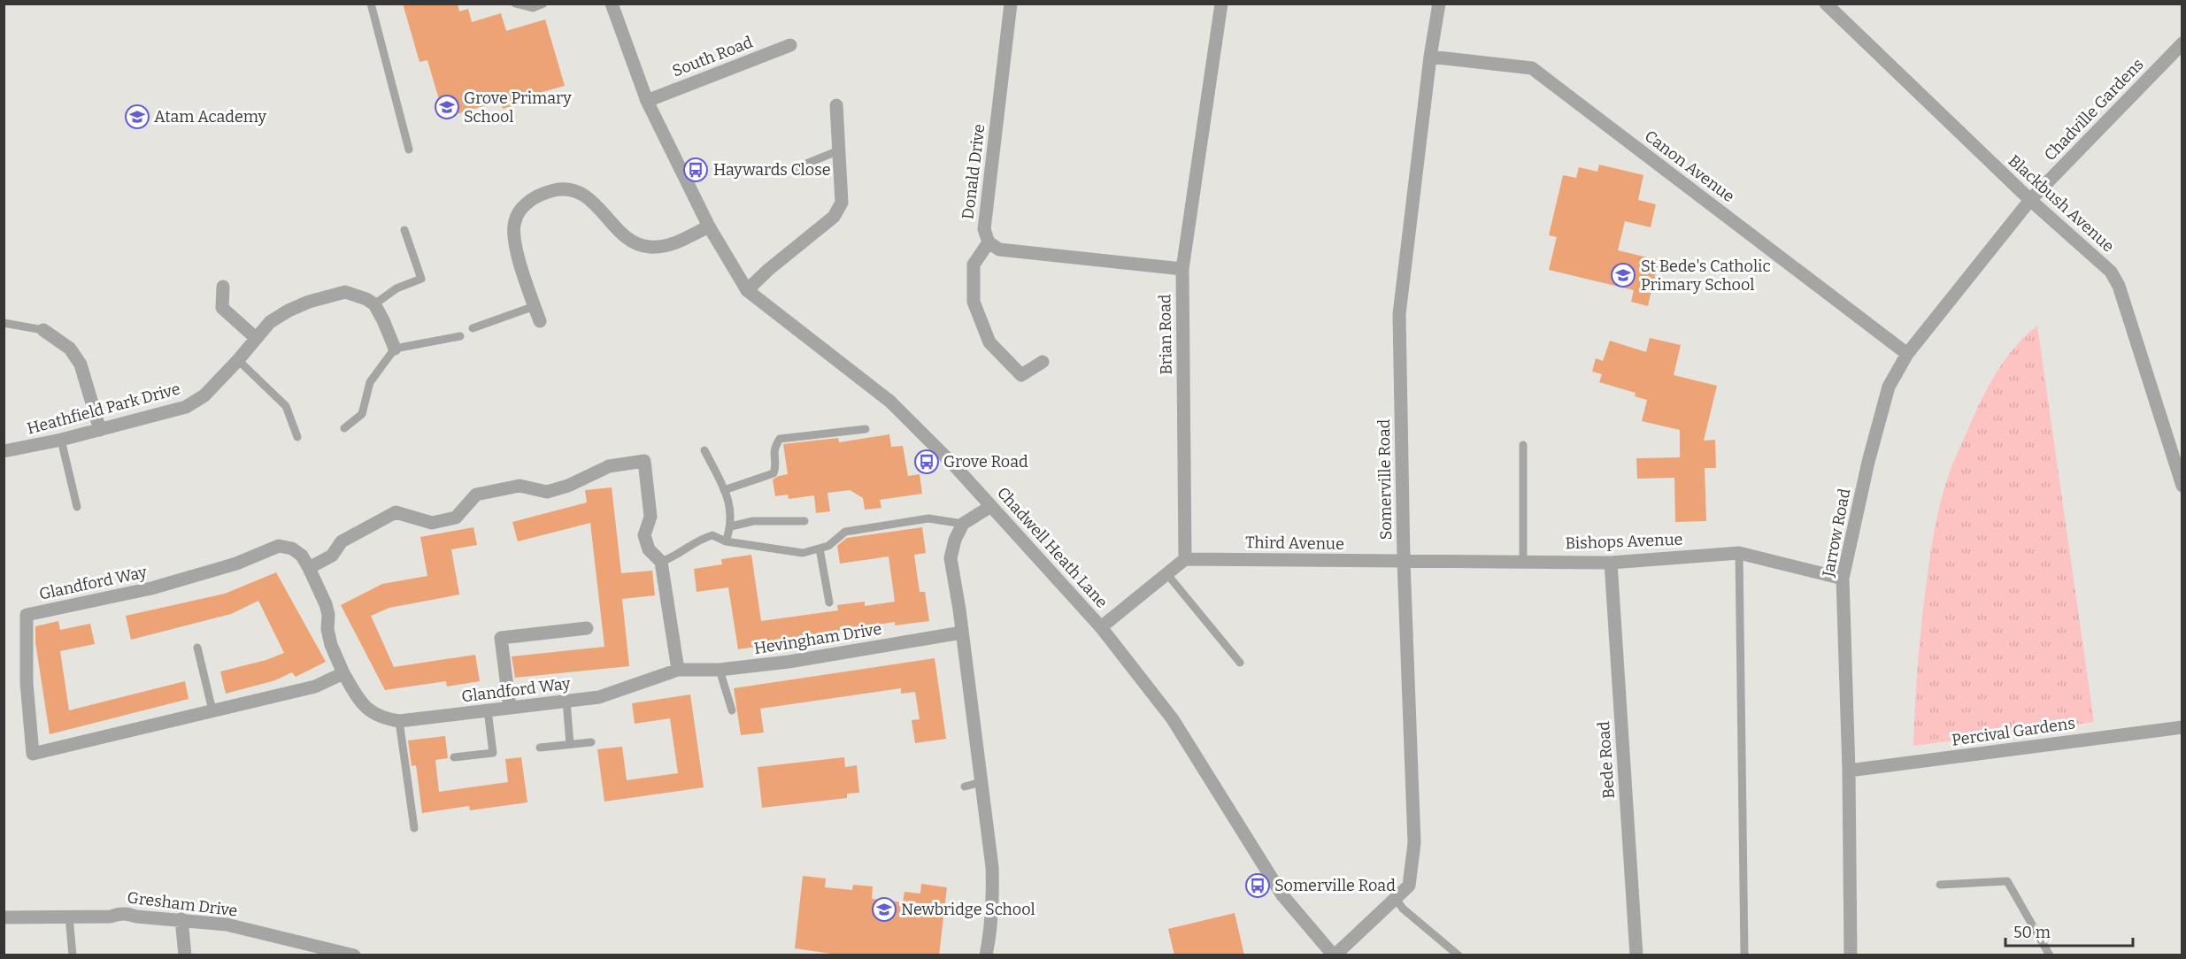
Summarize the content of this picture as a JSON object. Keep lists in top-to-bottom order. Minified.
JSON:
{"streets":{"street":["South Road","Chadville Gardens","Canon Avenue","Donald Drive","Blackbush Avenue","Brian Road","Heathfield Park Drive","Somerville Road","Jarrow Road","Bishops Avenue","Third Avenue","Chadwell Heath Lane","Glandford Way","Hevingham Drive","Percival Gardens","Bede Road","Gresham Drive"]},"crossings":[["South Road","Chadwell Heath Lane"],["Chadville Gardens","Blackbush Avenue"],["Chadville Gardens","Jarrow Road"],["Canon Avenue","Somerville Road"],["Canon Avenue","Jarrow Road"],["Blackbush Avenue","Jarrow Road"],["Brian Road","Third Avenue"],["Somerville Road","Bishops Avenue"],["Somerville Road","Third Avenue"],["Somerville Road","Chadwell Heath Lane"],["Jarrow Road","Bishops Avenue"],["Jarrow Road","Percival Gardens"],["Bishops Avenue","Third Avenue"],["Bishops Avenue","Bede Road"],["Glandford Way","Hevingham Drive"]],"places":{"school or university":["Grove Primary School","Atam Academy","St Bede's Catholic Primary School","Newbridge School"],"bus stop":["Haywards Close","Grove Road","Somerville Road"]},"scale_bar":"50 m"}
